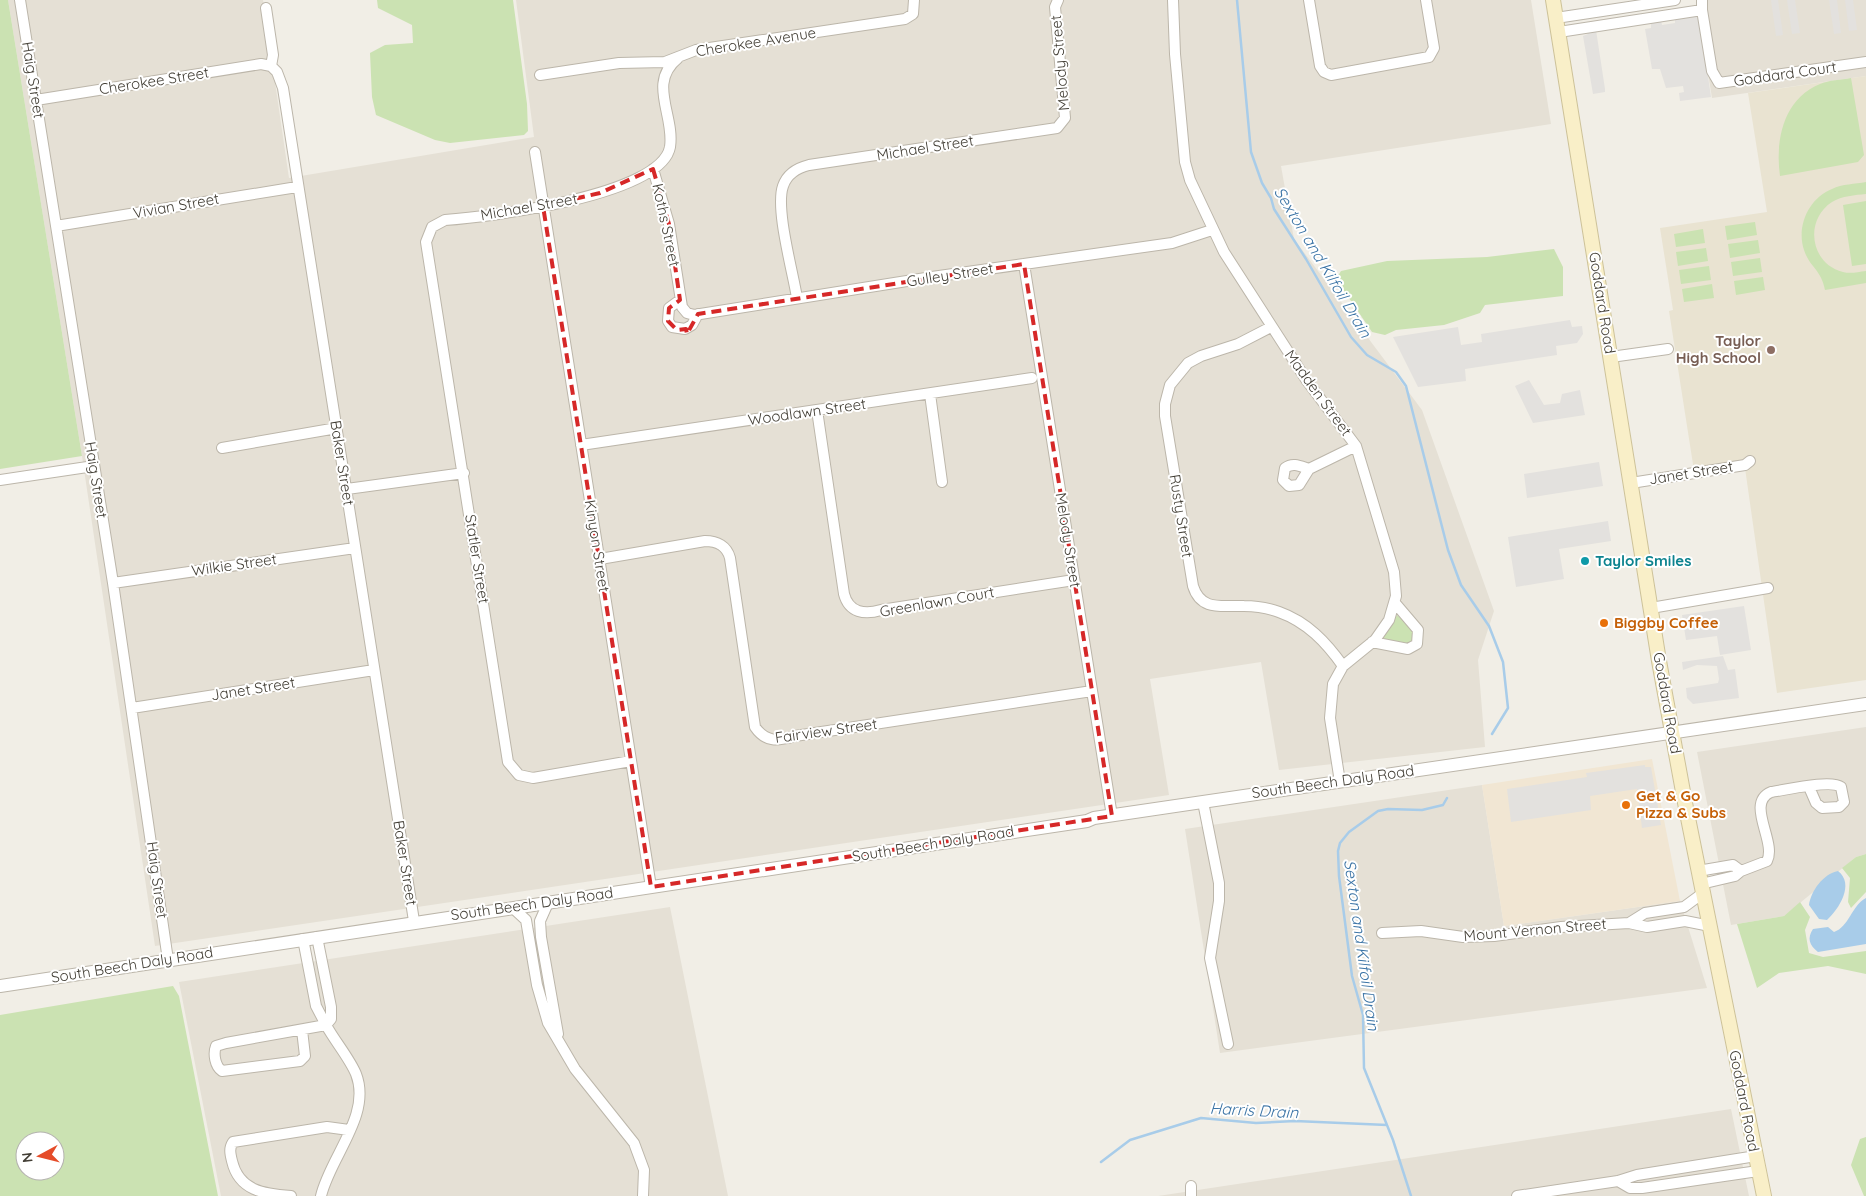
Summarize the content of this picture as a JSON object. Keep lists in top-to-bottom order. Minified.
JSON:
{"streets":{"main road":["Goddard Road"],"street":["Cherokee Avenue","Melody Street","Goddard Court","Haig Street","Cherokee Street","Michael Street","Vivian Street","Koths Street","Gulley Street","Madden Street","Woodlawn Street","Baker Street","Janet Street","Rusty Street","Kinyon Street","Statler Street","Wilkie Street","Greenlawn Court","Fairview Street","South Beech Daly Road","Mount Vernon Street"]},"crossings":[["Cherokee Avenue","Koths Street"],["Melody Street","Michael Street"],["Melody Street","Gulley Street"],["Melody Street","Greenlawn Court"],["Melody Street","Fairview Street"],["Melody Street","South Beech Daly Road"],["Goddard Court","Goddard Road"],["Haig Street","Cherokee Street"],["Haig Street","Vivian Street"],["Haig Street","Janet Street"],["Haig Street","Wilkie Street"],["Haig Street","South Beech Daly Road"],["Cherokee Street","Baker Street"],["Michael Street","Koths Street"],["Michael Street","Gulley Street"],["Michael Street","Kinyon Street"],["Michael Street","Statler Street"],["Vivian Street","Baker Street"],["Koths Street","Gulley Street"],["Gulley Street","Madden Street"],["Goddard Road","Janet Street"],["Goddard Road","South Beech Daly Road"],["Goddard Road","Mount Vernon Street"],["Madden Street","Rusty Street"],["Madden Street","South Beech Daly Road"],["Woodlawn Street","Kinyon Street"],["Woodlawn Street","Greenlawn Court"],["Baker Street","Janet Street"],["Baker Street","Wilkie Street"],["Baker Street","South Beech Daly Road"],["Kinyon Street","Statler Street"],["Kinyon Street","Fairview Street"],["Kinyon Street","South Beech Daly Road"]],"water":["Sexton and Kilfoil Drain","Harris Drain"],"places":["Taylor High School","Taylor Smiles","Biggby Coffee","Get & Go Pizza & Subs"],"north":"left"}
